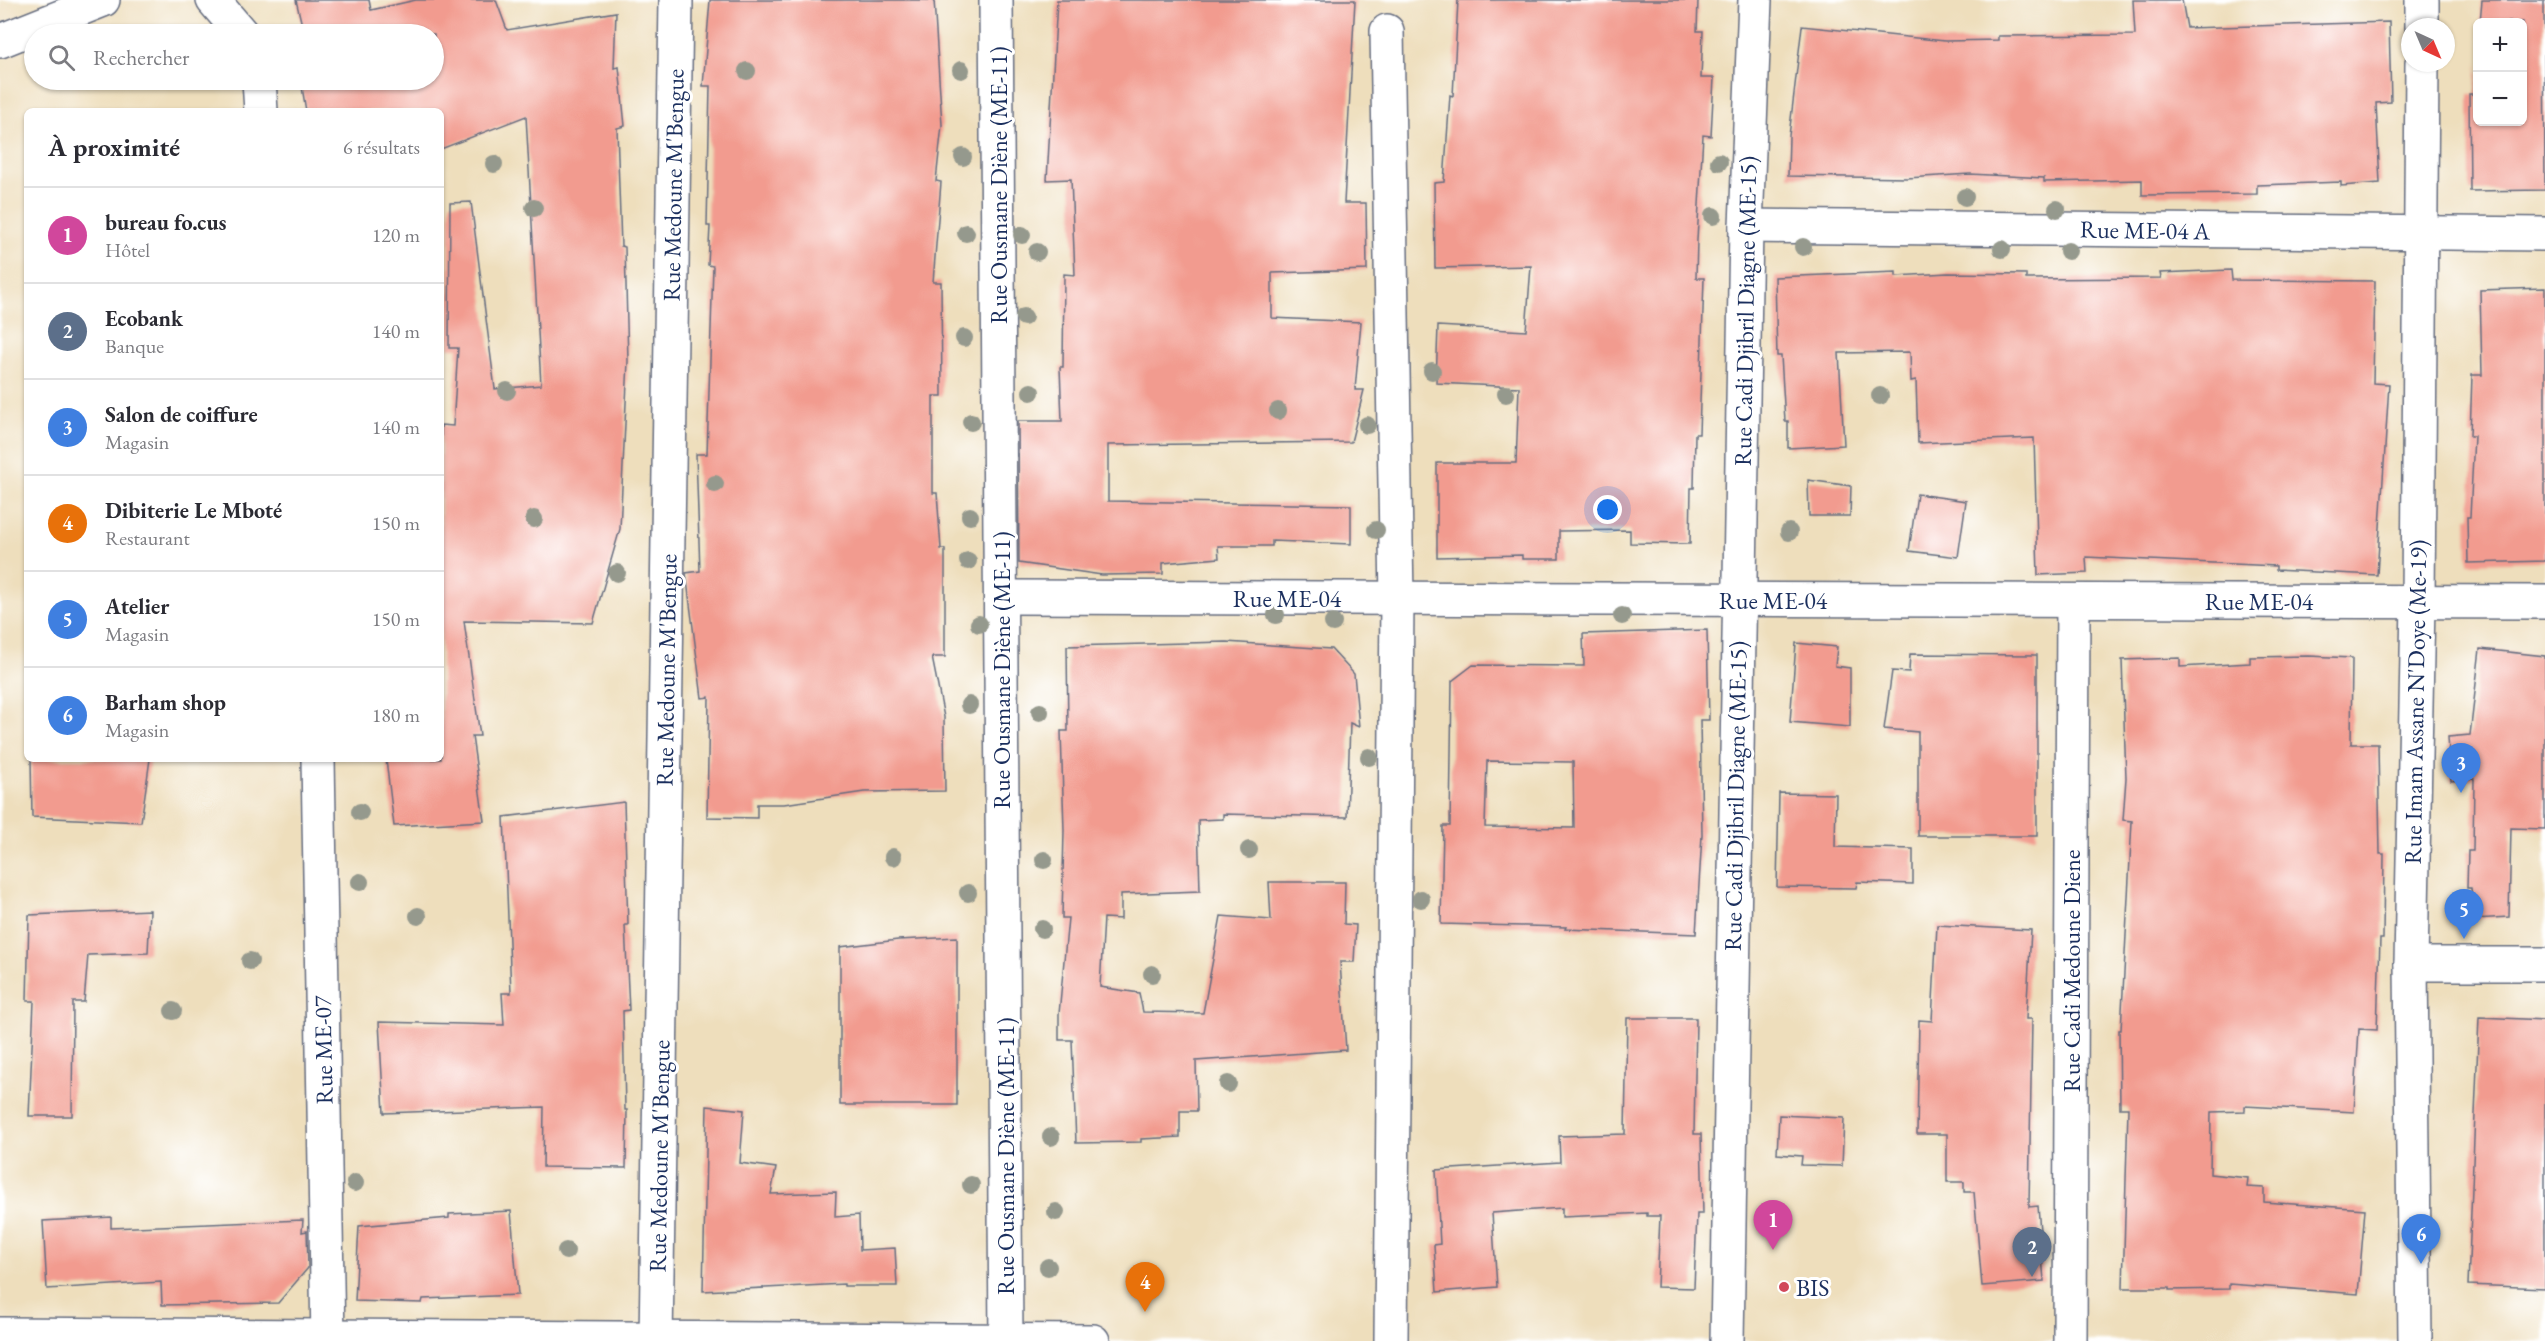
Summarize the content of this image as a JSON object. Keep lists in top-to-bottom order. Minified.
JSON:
{"streets":{"main road":["Rue Medoune M'Bengue","Rue Ousmane Diène (ME-11)","Rue ME-04 A","Rue Cadi Djibril Diagne (ME-15)","Rue ME-04","Rue Imam Assane N'Doye (Me-19)","Rue Cadi Medoune Diene","Rue ME-07"]},"crossings":[["Rue Ousmane Diène (ME-11)","Rue ME-04"],["Rue ME-04 A","Rue Cadi Djibril Diagne (ME-15)"],["Rue ME-04 A","Rue Imam Assane N'Doye (Me-19)"],["Rue Cadi Djibril Diagne (ME-15)","Rue ME-04"],["Rue ME-04","Rue Imam Assane N'Doye (Me-19)"],["Rue ME-04","Rue Cadi Medoune Diene"]],"places":["BIS"],"north":"bottom right","page":{"map_buttons":["+","−"],"search":"Rechercher","heading":["À proximité","6 résultats"],"list":[{"mark":"1","name":"bureau fo.cus","note":"Hôtel","value":"120 m"},{"mark":"2","name":"Ecobank","note":"Banque","value":"140 m"},{"mark":"3","name":"Salon de coiffure","note":"Magasin","value":"140 m"},{"mark":"4","name":"Dibiterie Le Mboté","note":"Restaurant","value":"150 m"},{"mark":"5","name":"Atelier","note":"Magasin","value":"150 m"},{"mark":"6","name":"Barham shop","note":"Magasin","value":"180 m"}],"pins":["3","5","1","6","2","4"]}}
